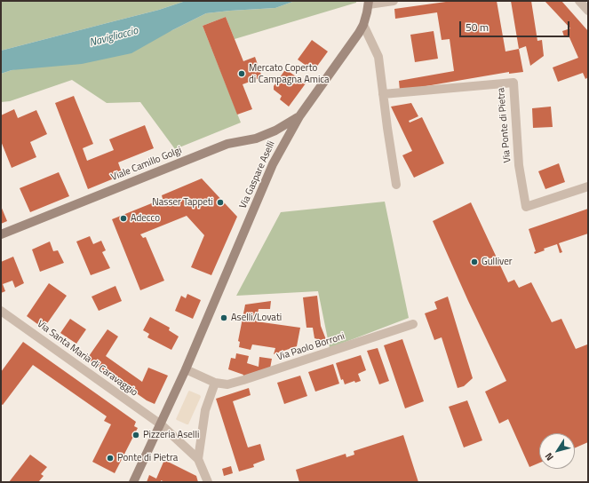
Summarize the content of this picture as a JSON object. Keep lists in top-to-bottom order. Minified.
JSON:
{"streets":{"street":["Via Ponte di Pietra","Viale Camillo Golgi","Via Gaspare Aselli","Via Paolo Borroni","Via Santa Maria di Caravaggio"]},"crossings":[["Viale Camillo Golgi","Via Gaspare Aselli"],["Via Gaspare Aselli","Via Santa Maria di Caravaggio"]],"water":["Navigliaccio"],"places":["Mercato Coperto di Campagna Amica","Nasser Tappeti","Adecco","Gulliver","Aselli/Lovati","Pizzeria Aselli","Ponte di Pietra"],"scale_bar":"50 m","north":"bottom left"}
